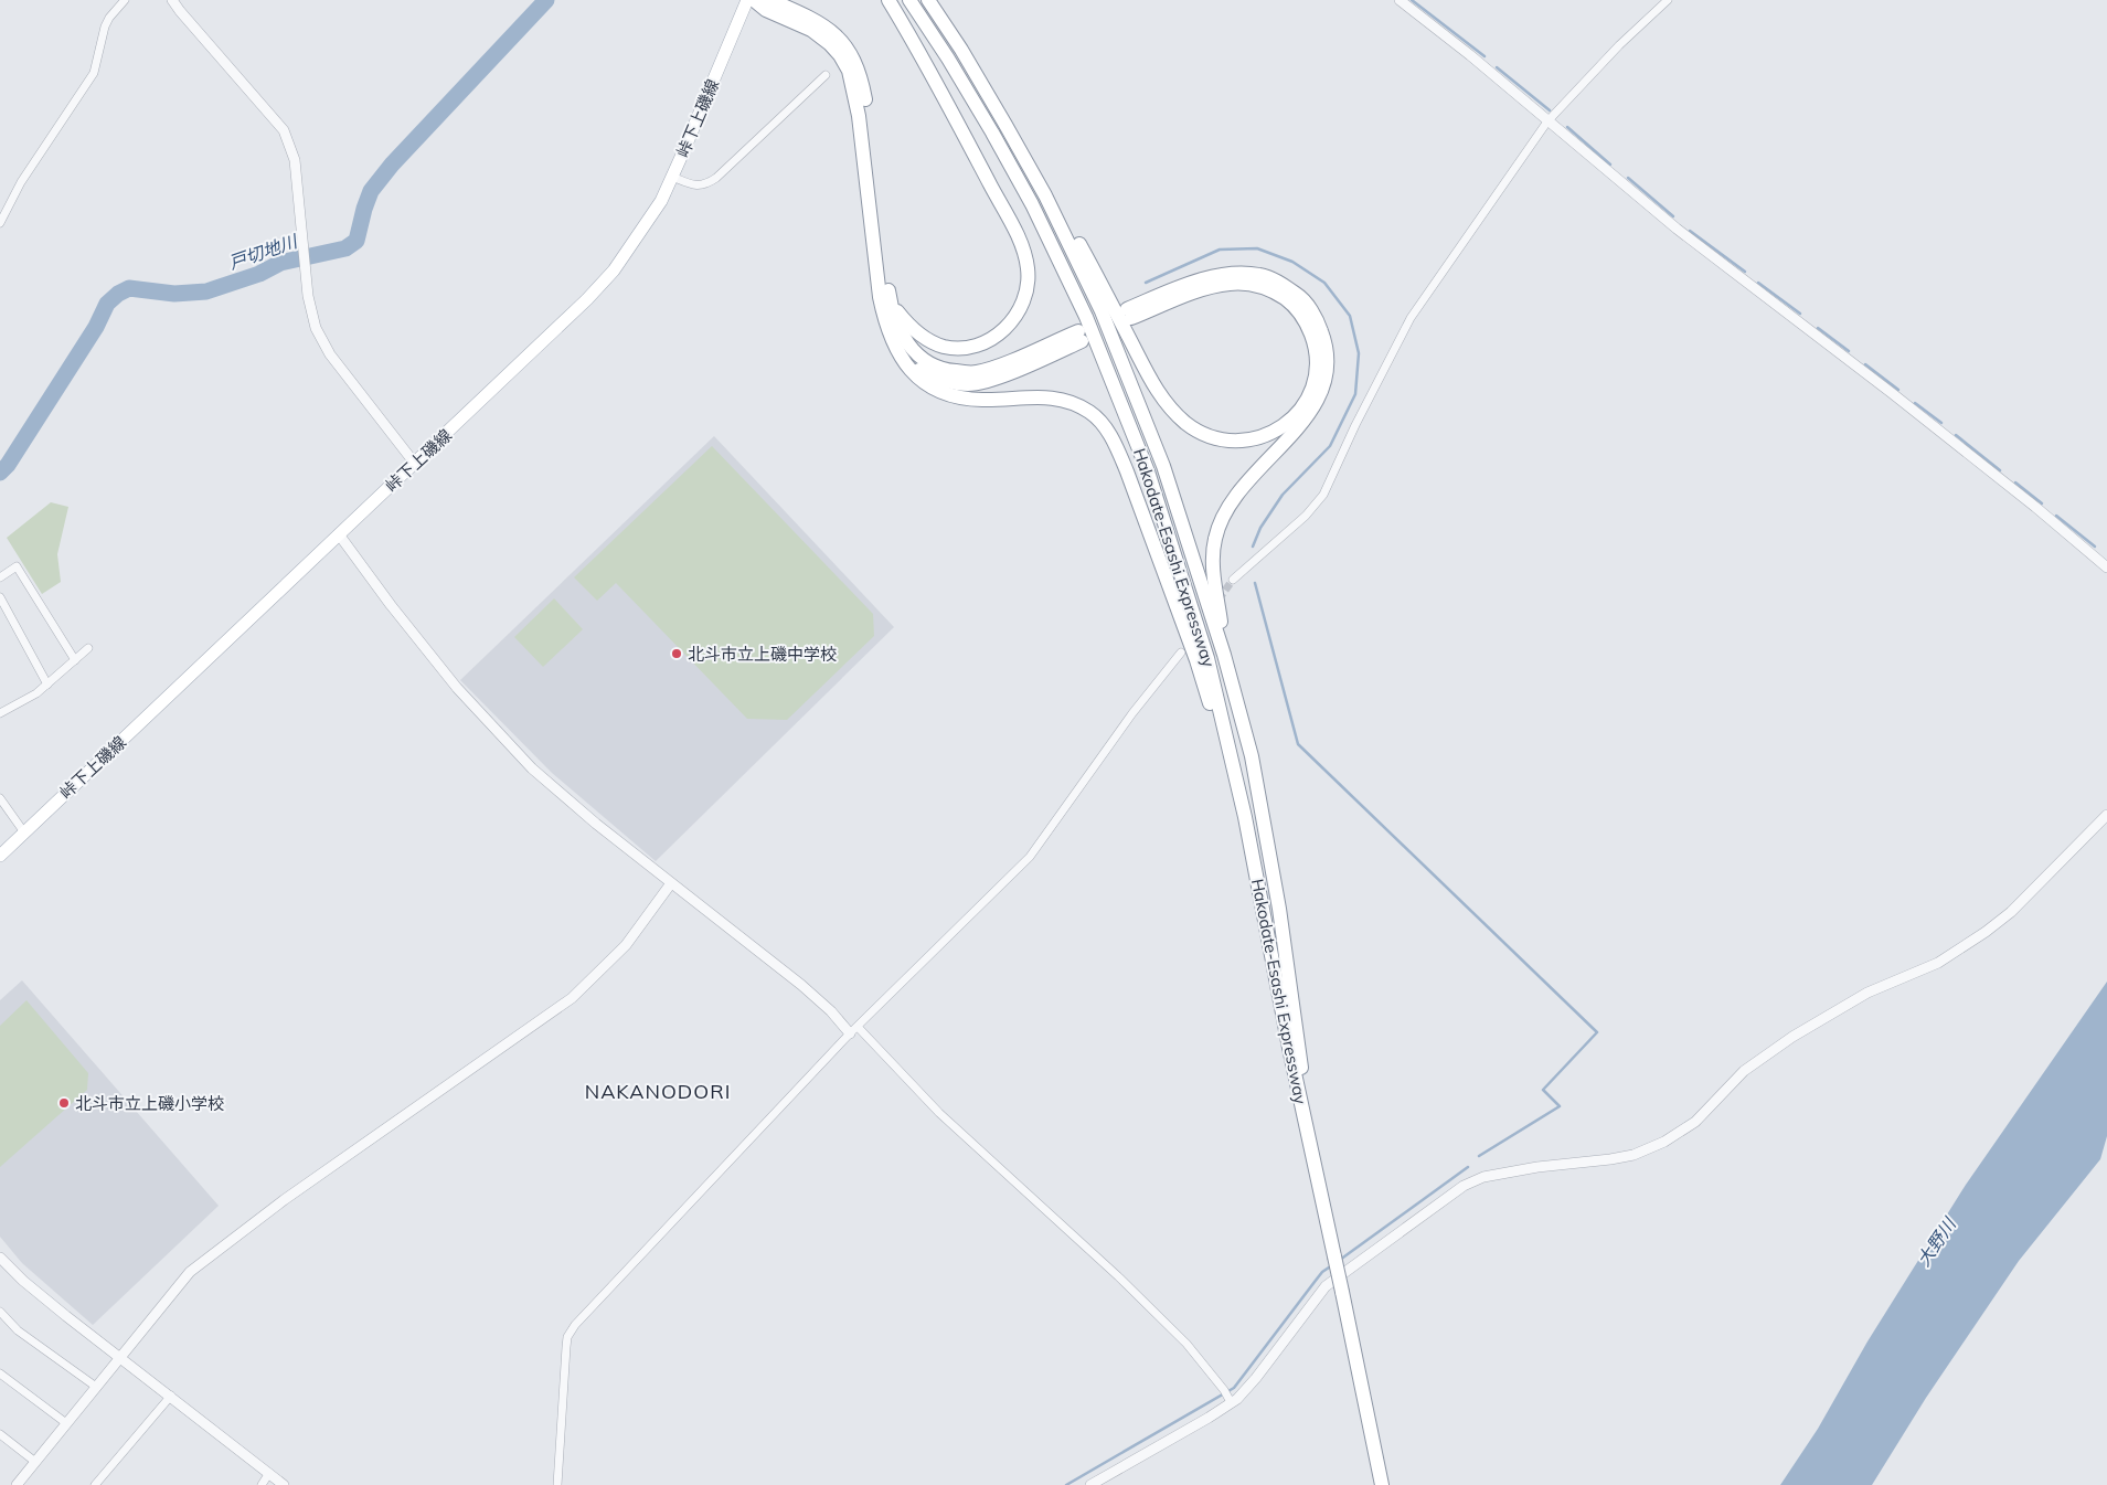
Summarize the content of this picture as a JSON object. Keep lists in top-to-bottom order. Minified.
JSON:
{"streets":{"highway":["Hakodate-Esashi Expressway"],"main road":["峠下上磯線"]},"districts":["NAKANODORI"],"water":["戸切地川","大野川"],"places":["北斗市立上磯中学校","北斗市立上磯小学校"]}
